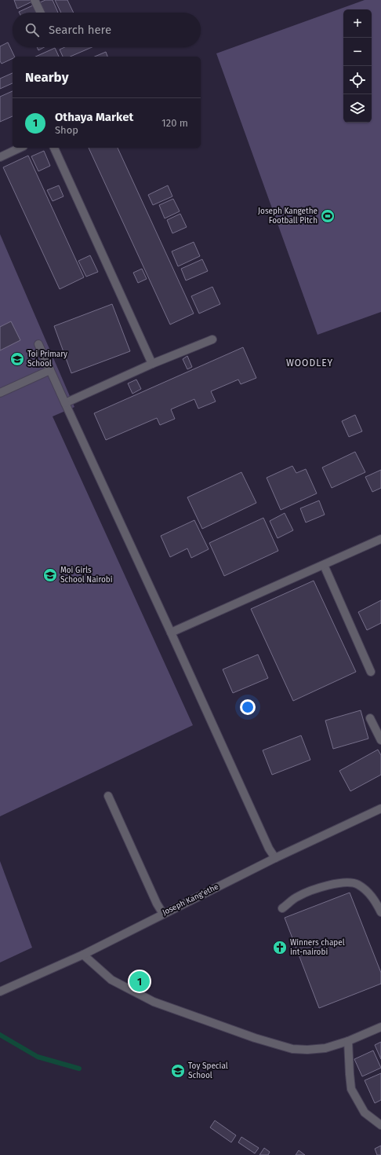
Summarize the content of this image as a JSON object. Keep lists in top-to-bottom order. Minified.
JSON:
{"streets":{"street":["Joseph Kang'ethe"]},"districts":["WOODLEY"],"places":{"sports":["Joseph Kangethe Football Pitch"],"school or university":["Toi Primary School","Moi Girls School Nairobi","Toy Special School"],"church":["Winners chapel int-nairobi"]},"page":{"map_buttons":["+","−"],"search":"Search here","heading":"Nearby","list":[{"mark":"1","name":"Othaya Market","note":"Shop","value":"120 m"}],"pins":"1"}}
